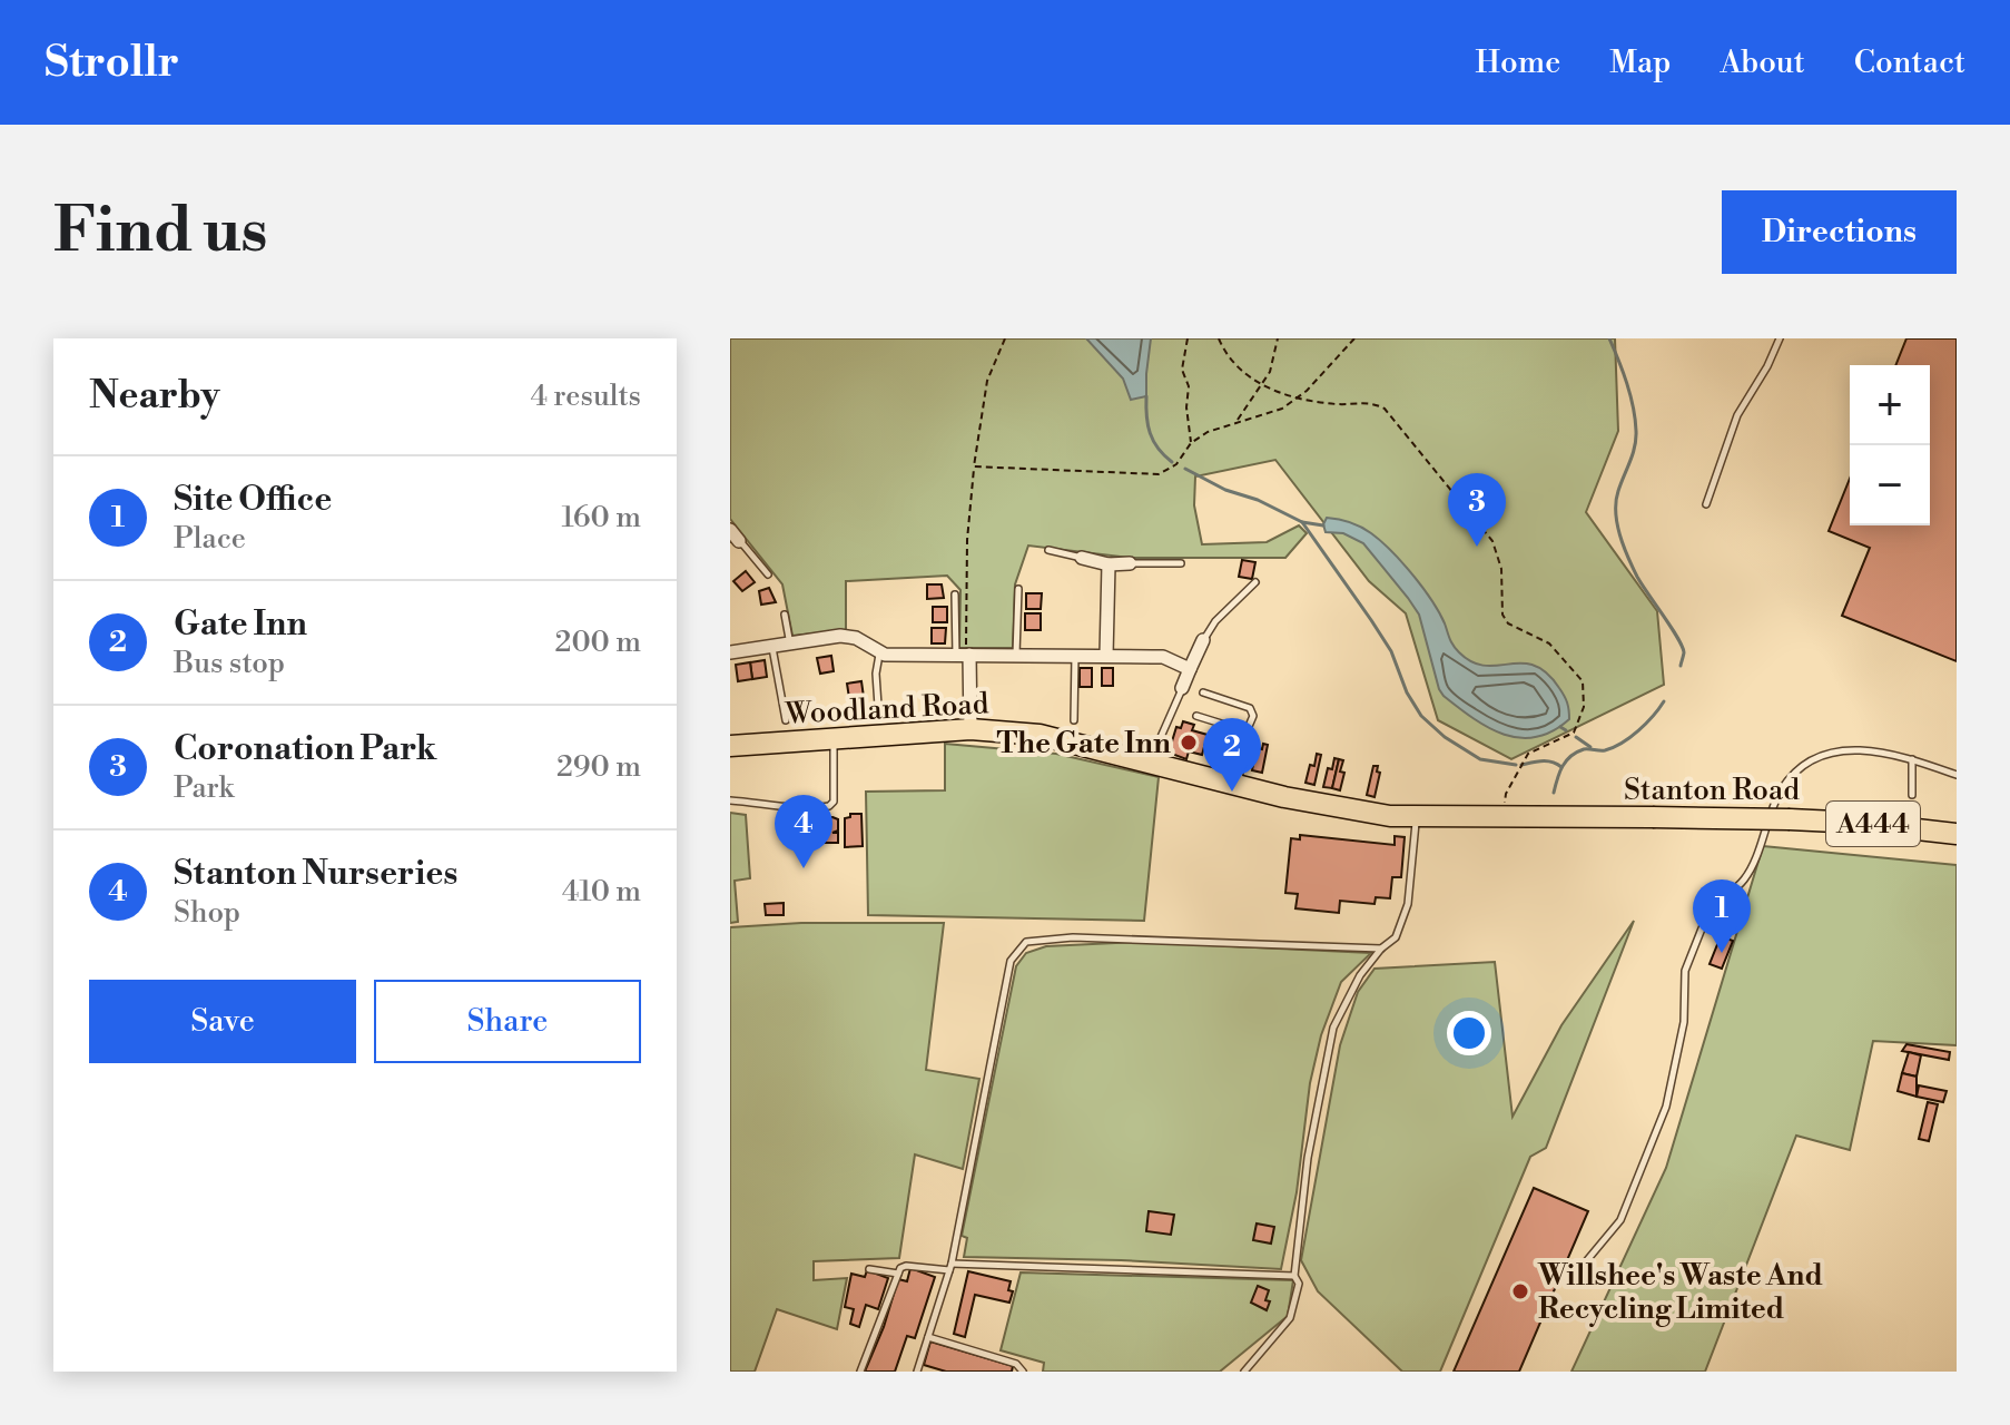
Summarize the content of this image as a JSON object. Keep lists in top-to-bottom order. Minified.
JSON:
{"streets":{"highway":["Woodland Road","Stanton Road","A444"]},"crossings":[["Woodland Road","Stanton Road"]],"places":["The Gate Inn","Willshee's Waste And Recycling Limited"],"page":{"header":"Strollr","nav":["Home","Map","About","Contact"],"buttons":["Directions",["Save","Share"]],"title":"Find us","heading":["Nearby","4 results"],"map_buttons":["+","−"],"list":[{"mark":"1","name":"Site Office","note":"Place","value":"160 m"},{"mark":"2","name":"Gate Inn","note":"Bus stop","value":"200 m"},{"mark":"3","name":"Coronation Park","note":"Park","value":"290 m"},{"mark":"4","name":"Stanton Nurseries","note":"Shop","value":"410 m"}],"pins":["3","2","4","1"]}}
